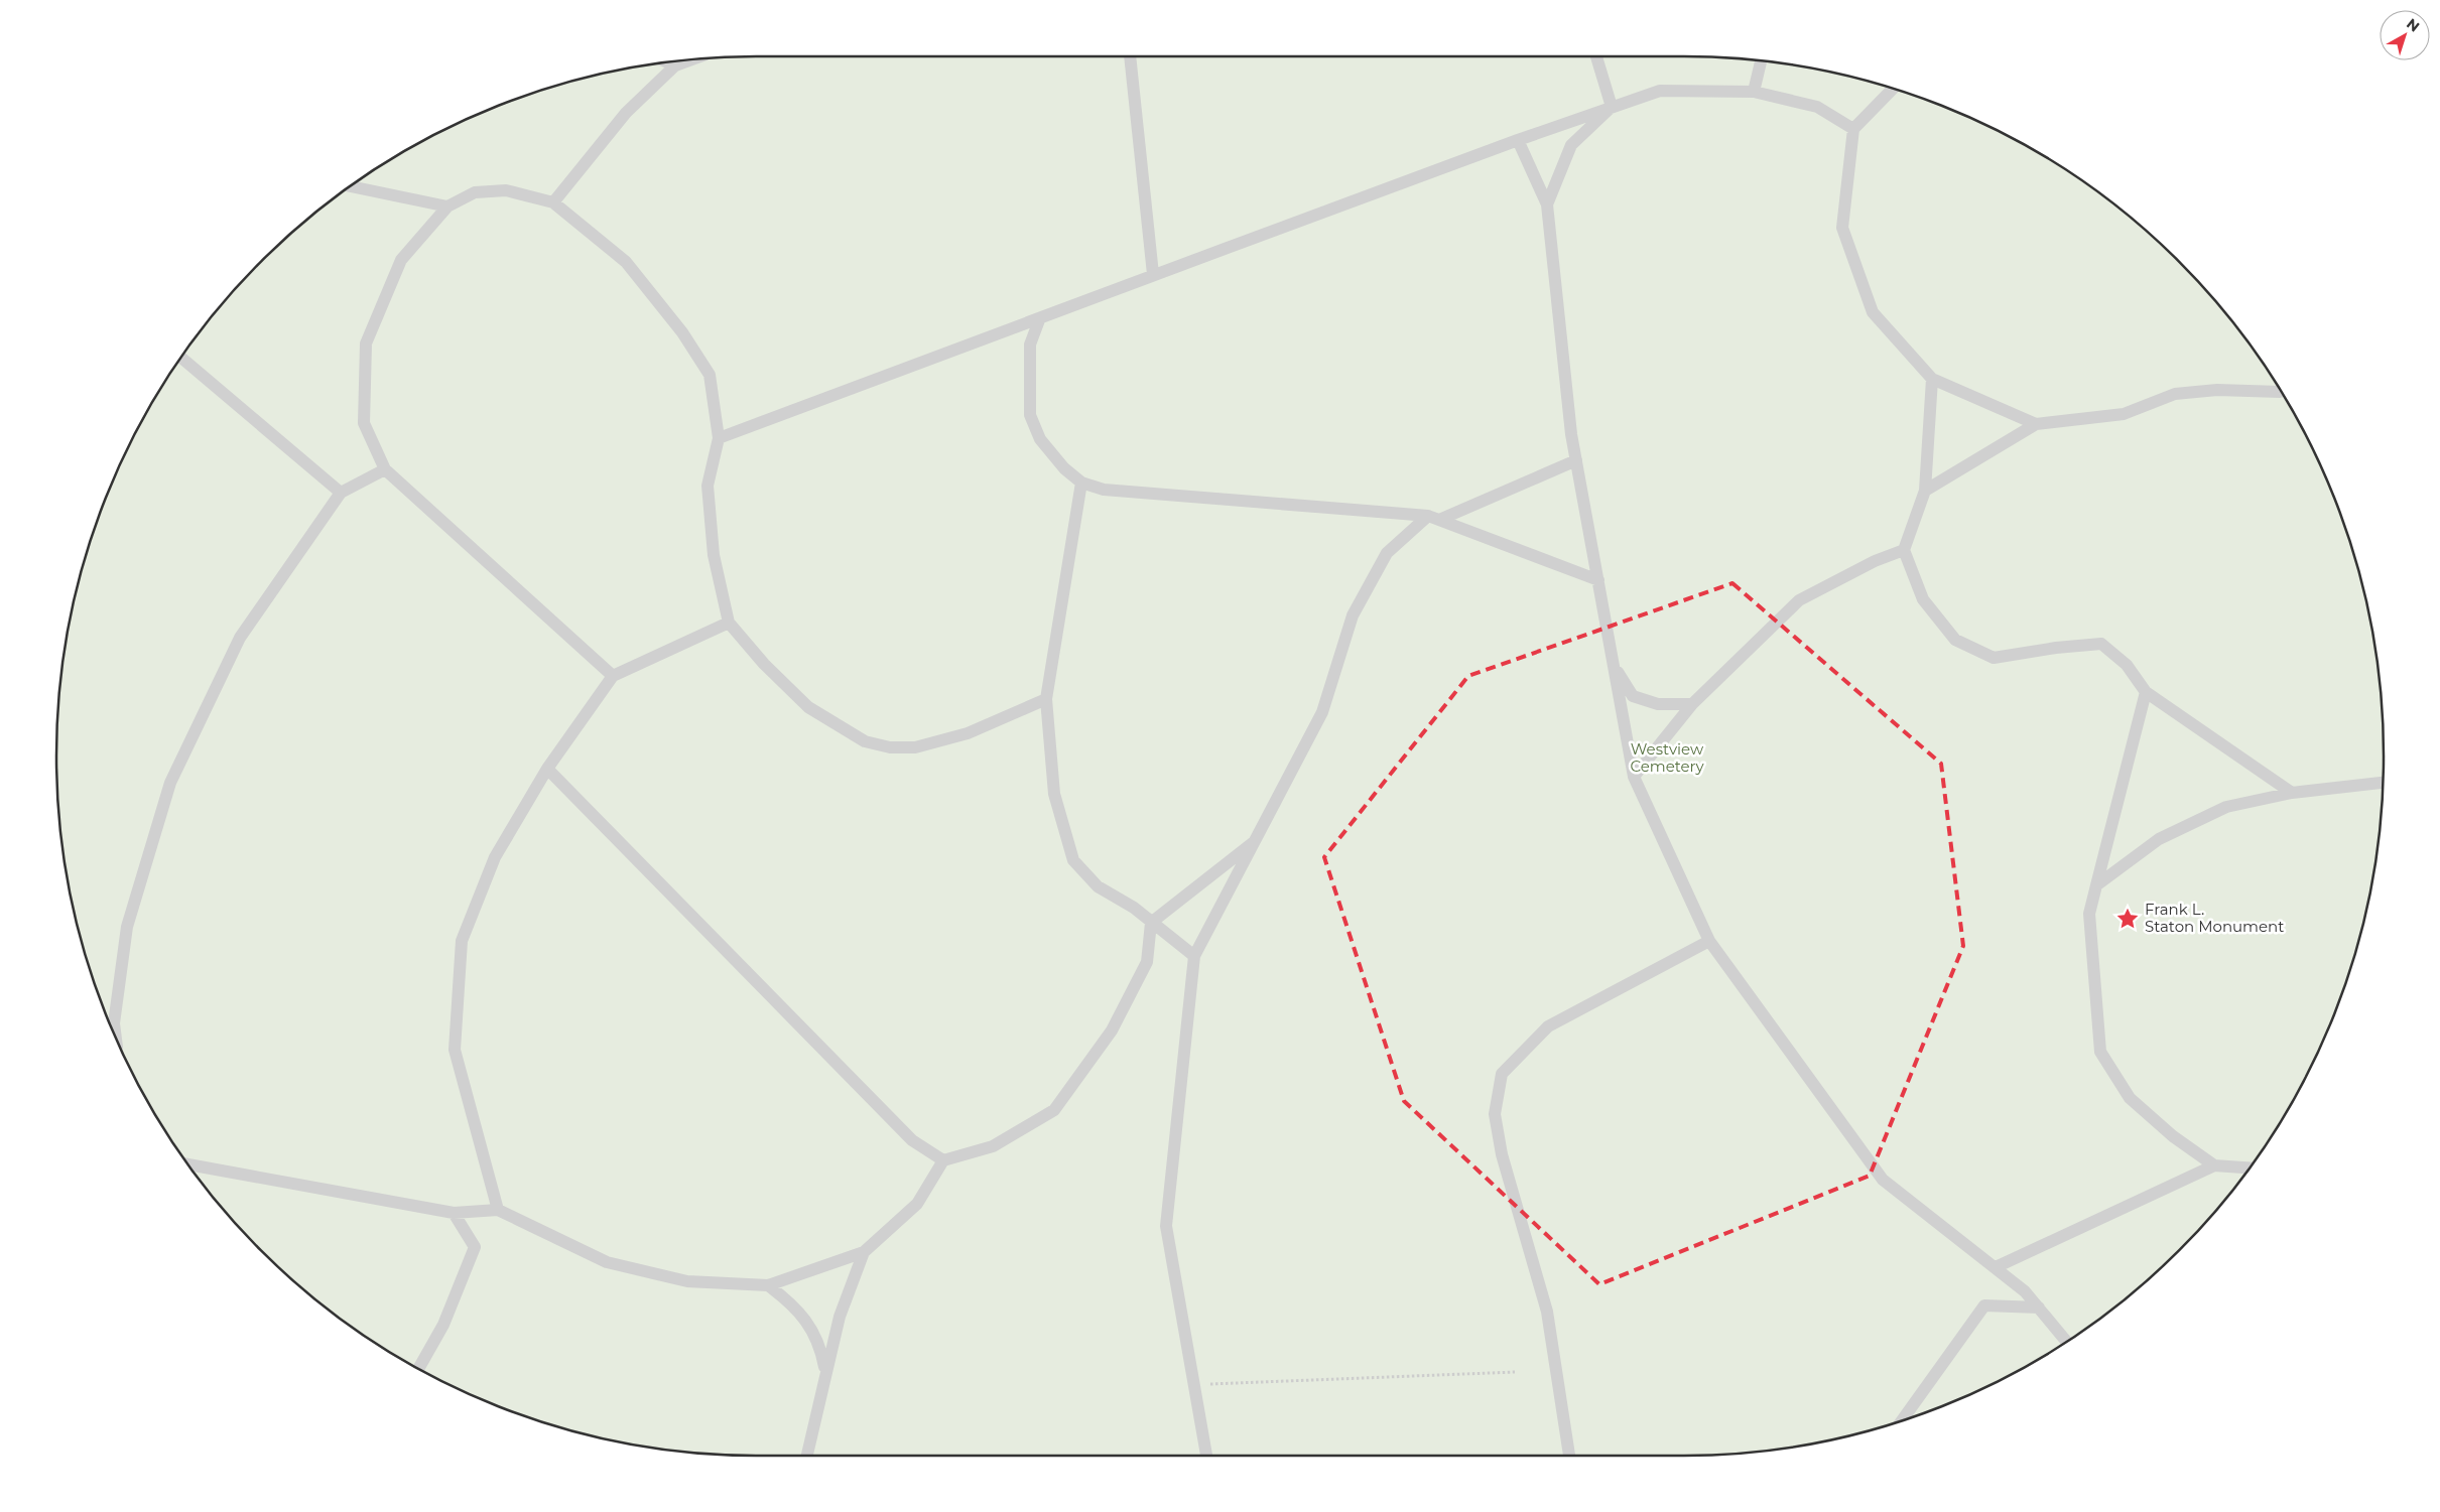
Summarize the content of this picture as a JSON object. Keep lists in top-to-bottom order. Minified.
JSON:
{"parks":["Westview Cemetery"],"places":{"place":["Frank L. Staton Monument"]},"north":"top right"}
